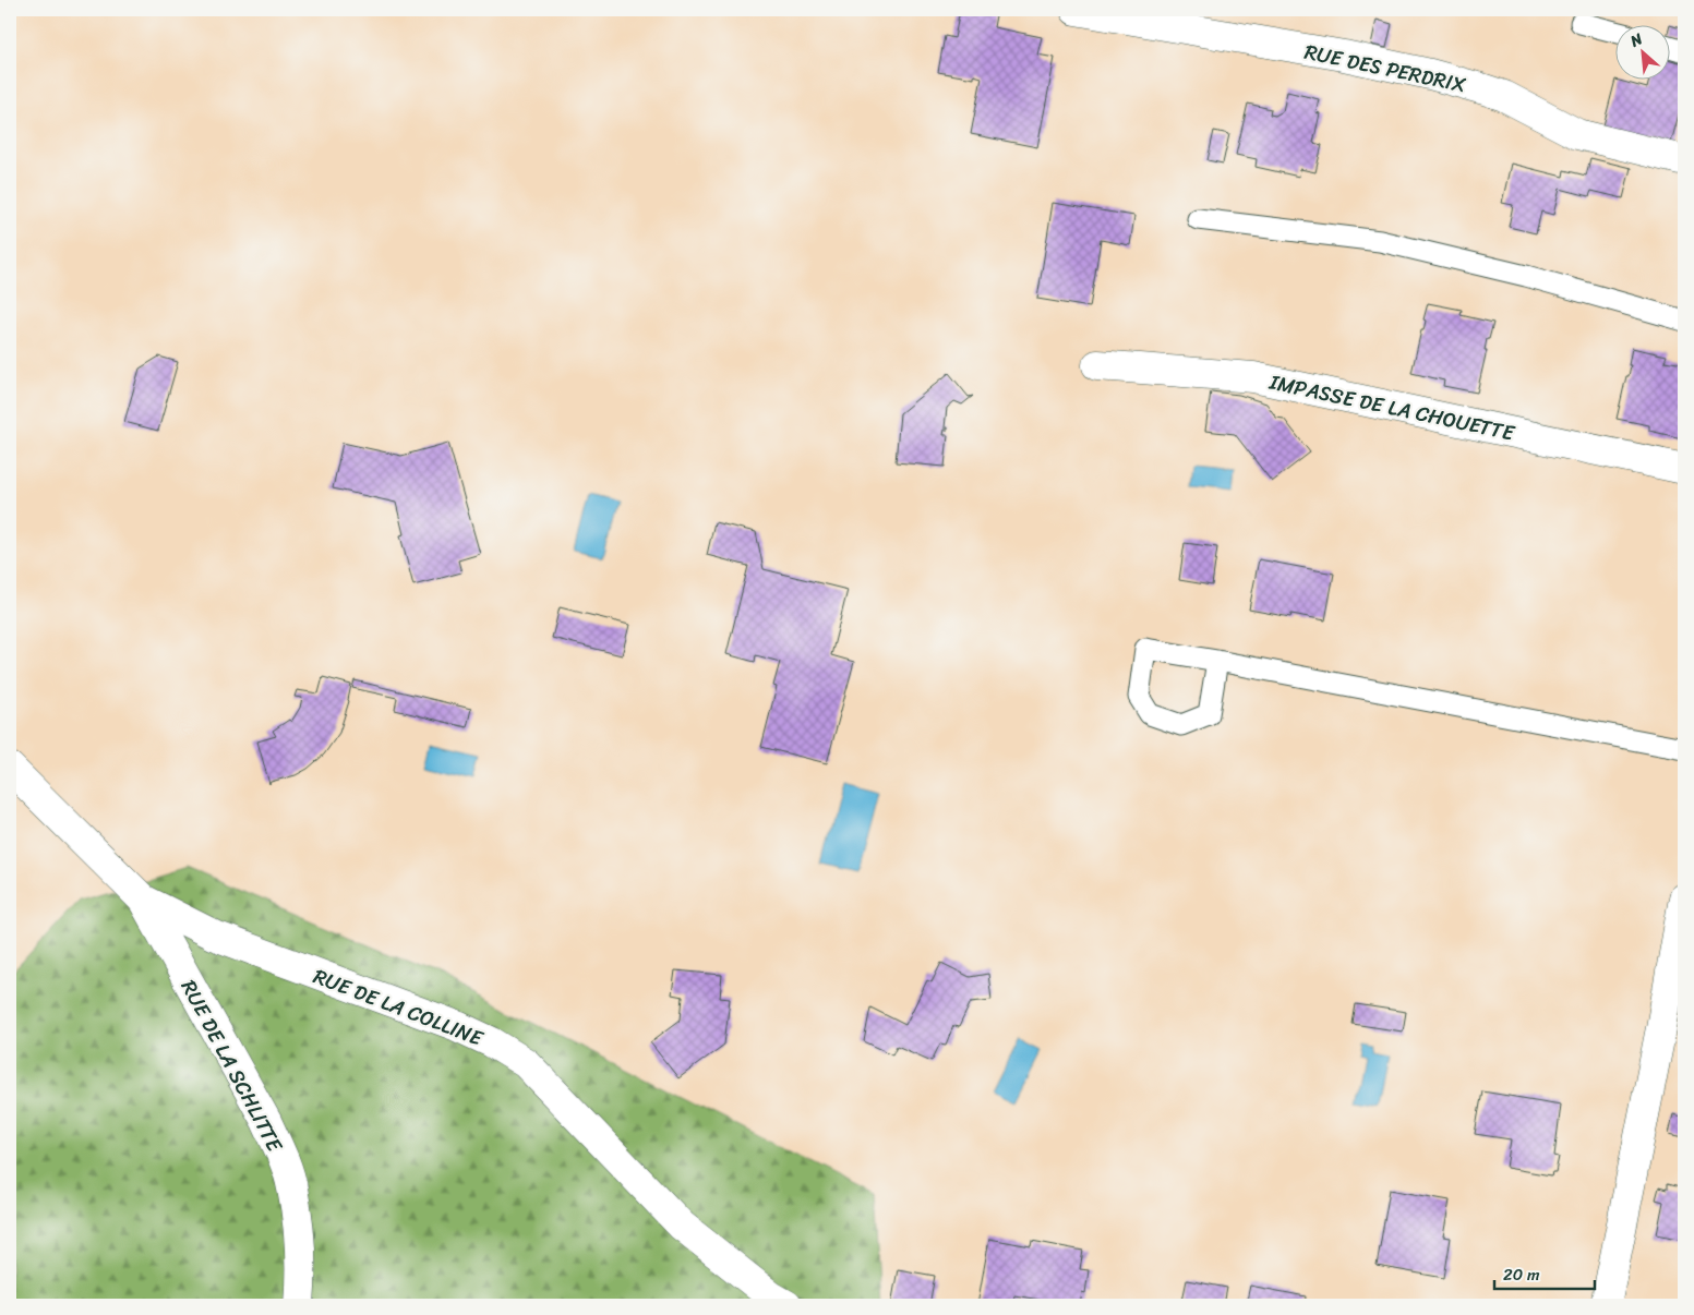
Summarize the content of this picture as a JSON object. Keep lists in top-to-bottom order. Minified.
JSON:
{"streets":{"street":["RUE DES PERDRIX","IMPASSE DE LA CHOUETTE","RUE DE LA COLLINE","RUE DE LA SCHLITTE"]},"crossings":[["RUE DE LA COLLINE","RUE DE LA SCHLITTE"]],"scale_bar":"20 m","north":"top left"}
